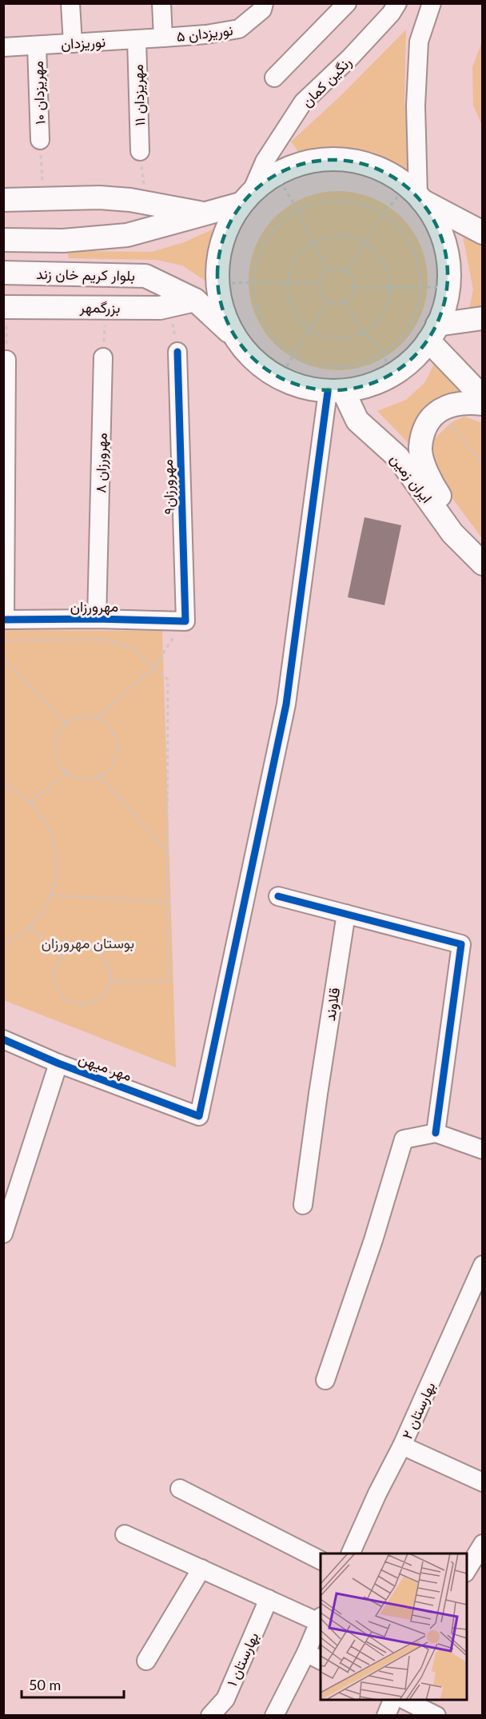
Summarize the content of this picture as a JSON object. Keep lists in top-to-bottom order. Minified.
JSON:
{"streets":{"main road":["بلوار کریم خان زند","بزرگمهر","ایران زمین"],"street":["نوریزدان ۵","نوریزدان","رنگین کمان","مهریزدان ۱۰","مهریزدان ۱۱","مهرورزان ۸","مهرورزان۹","مهرورزان","قلاوند","مهر میهن","بهارستان ۲","بهارستان ۱"]},"crossings":[["نوریزدان ۵","نوریزدان"],["نوریزدان","مهریزدان ۱۰"],["نوریزدان","مهریزدان ۱۱"],["بلوار کریم خان زند","بزرگمهر"],["مهرورزان ۸","مهرورزان"],["ایران زمین","مهر میهن"],["مهرورزان۹","مهرورزان"]],"parks":["بوستان مهرورزان"],"scale_bar":"50 m"}
